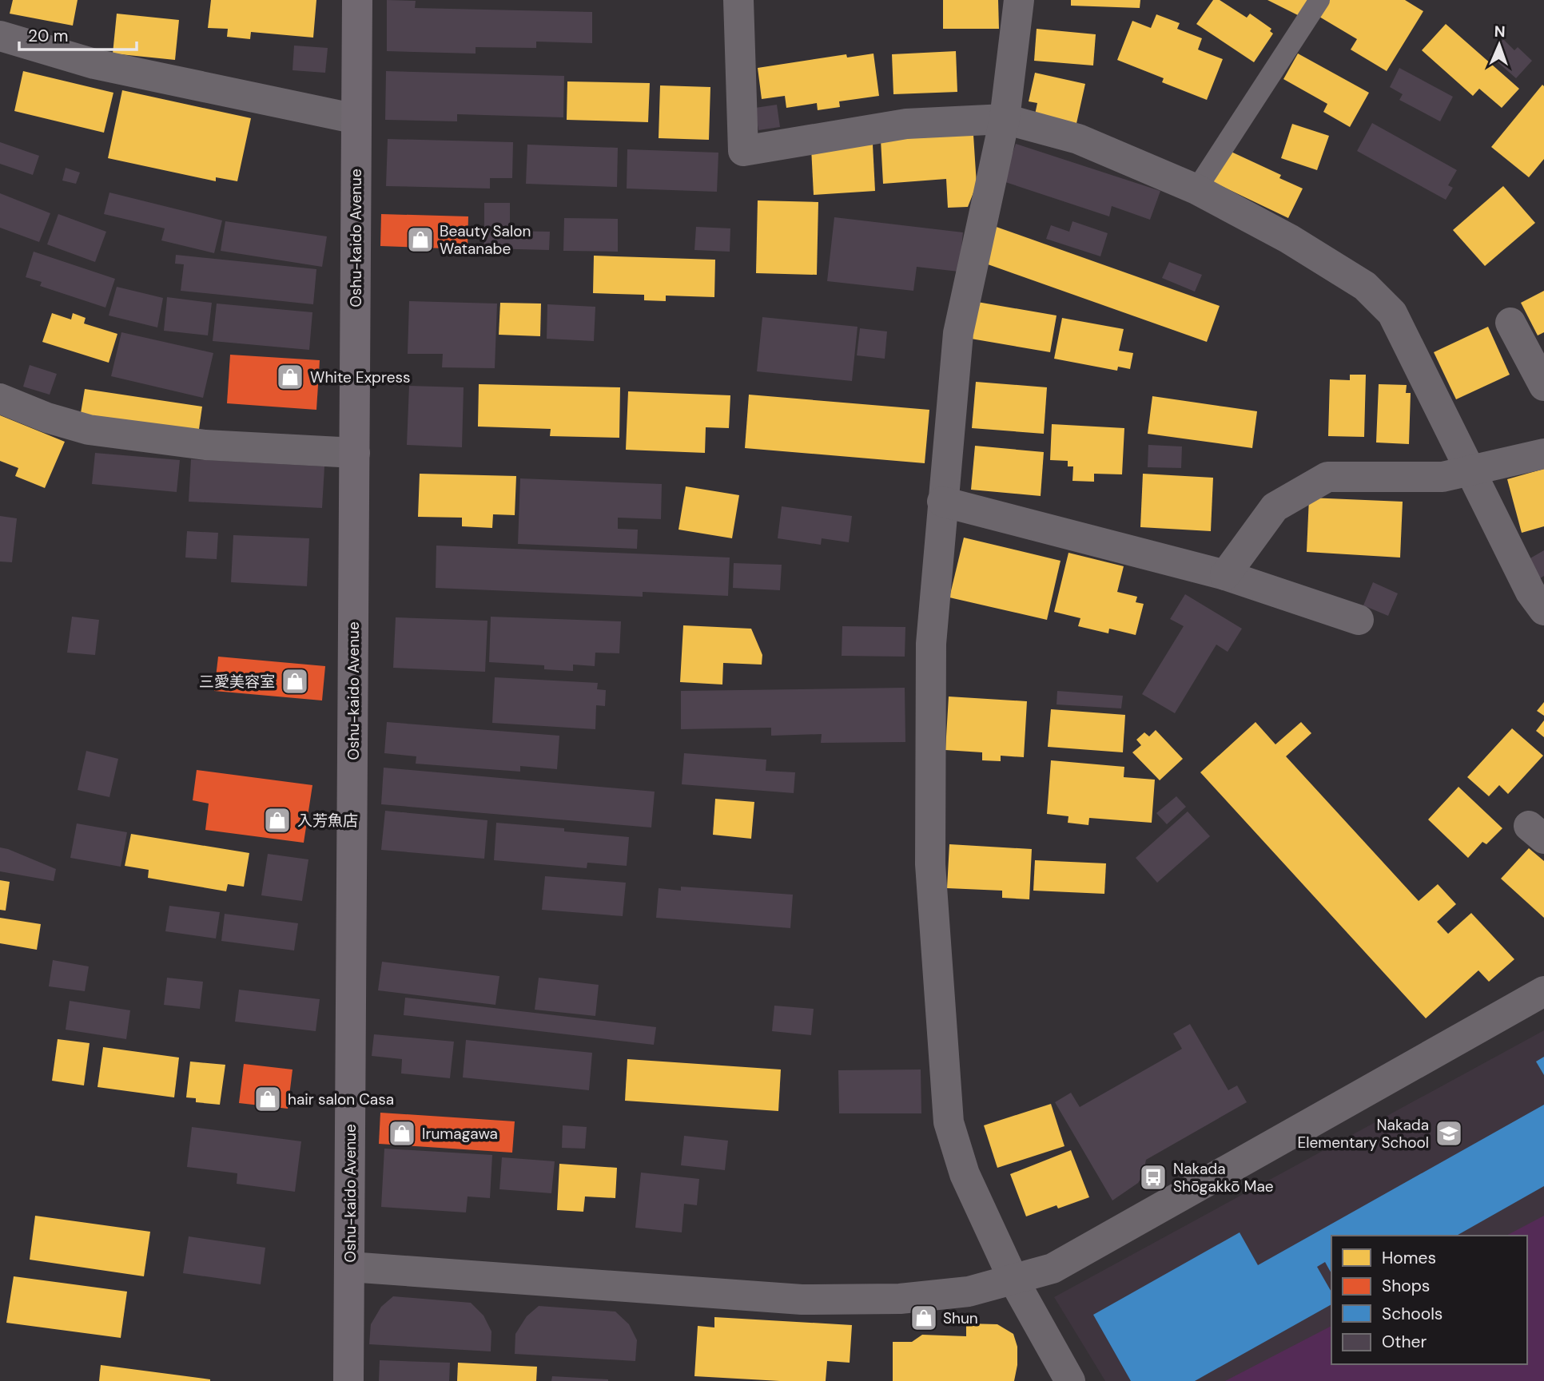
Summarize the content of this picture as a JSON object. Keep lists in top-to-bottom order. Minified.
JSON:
{"streets":{"main road":["Oshu-kaido Avenue"]},"places":{"shop":["Beauty Salon Watanabe","White Express","三愛美容室","入芳魚店","hair salon Casa","Irumagawa","Shun"],"school or university":["Nakada Elementary School"],"bus stop":["Nakada Shōgakkō Mae"]},"legend":["Homes","Shops","Schools","Other"],"scale_bar":"20 m","north":"top"}
